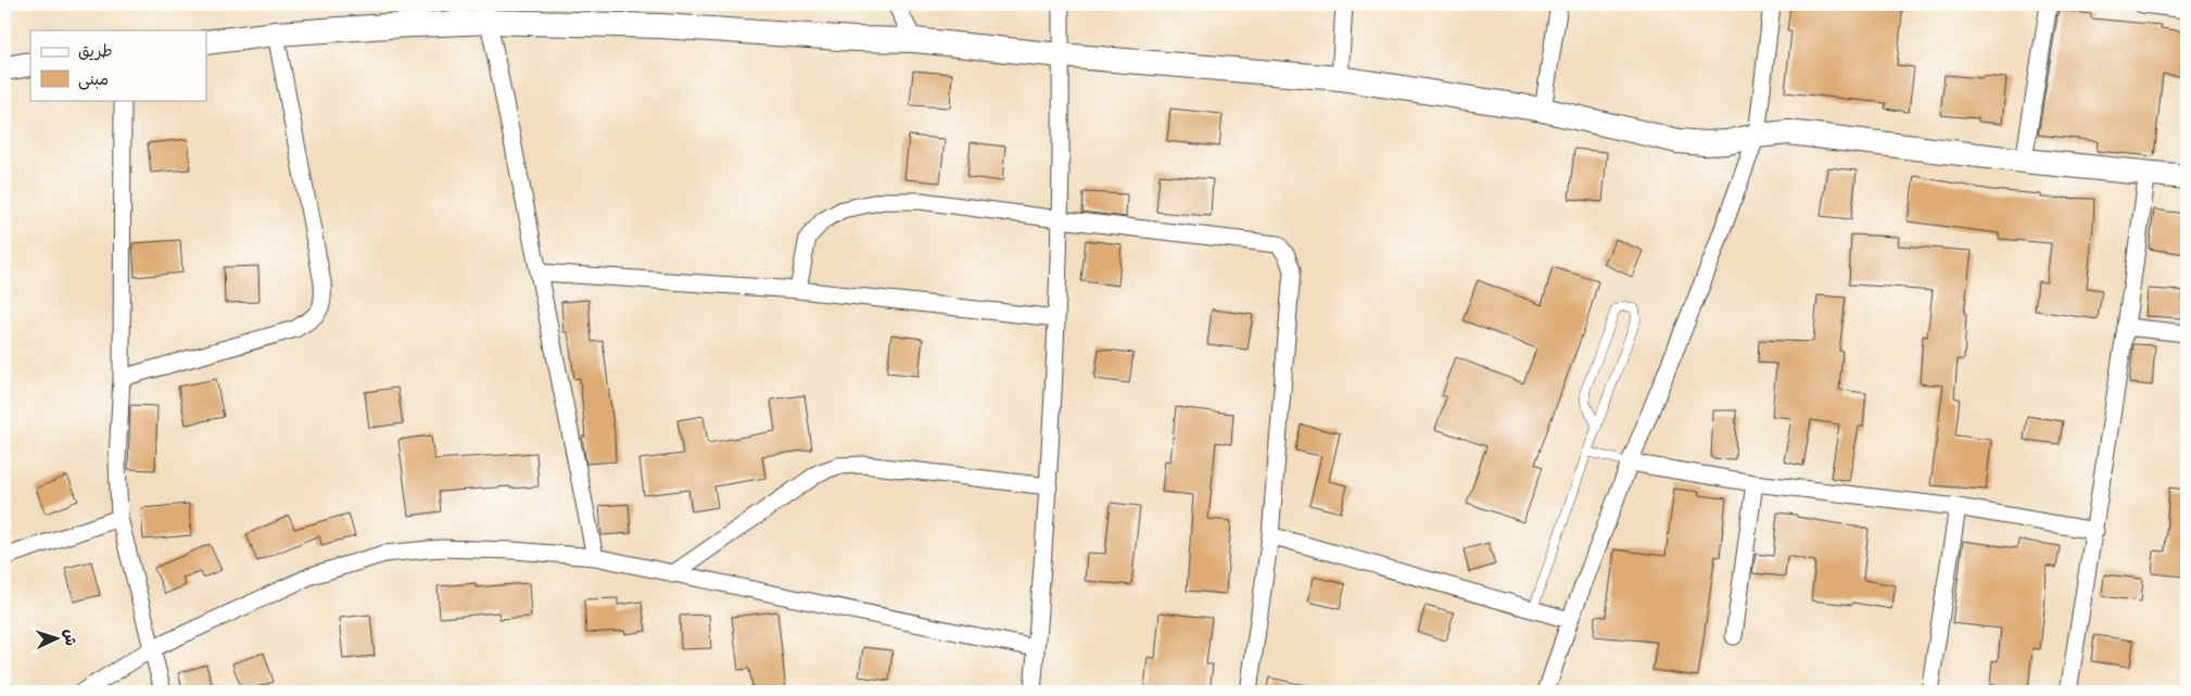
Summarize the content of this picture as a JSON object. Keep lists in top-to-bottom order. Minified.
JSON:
{"legend":["طريق","مبنى"],"north":"right"}
